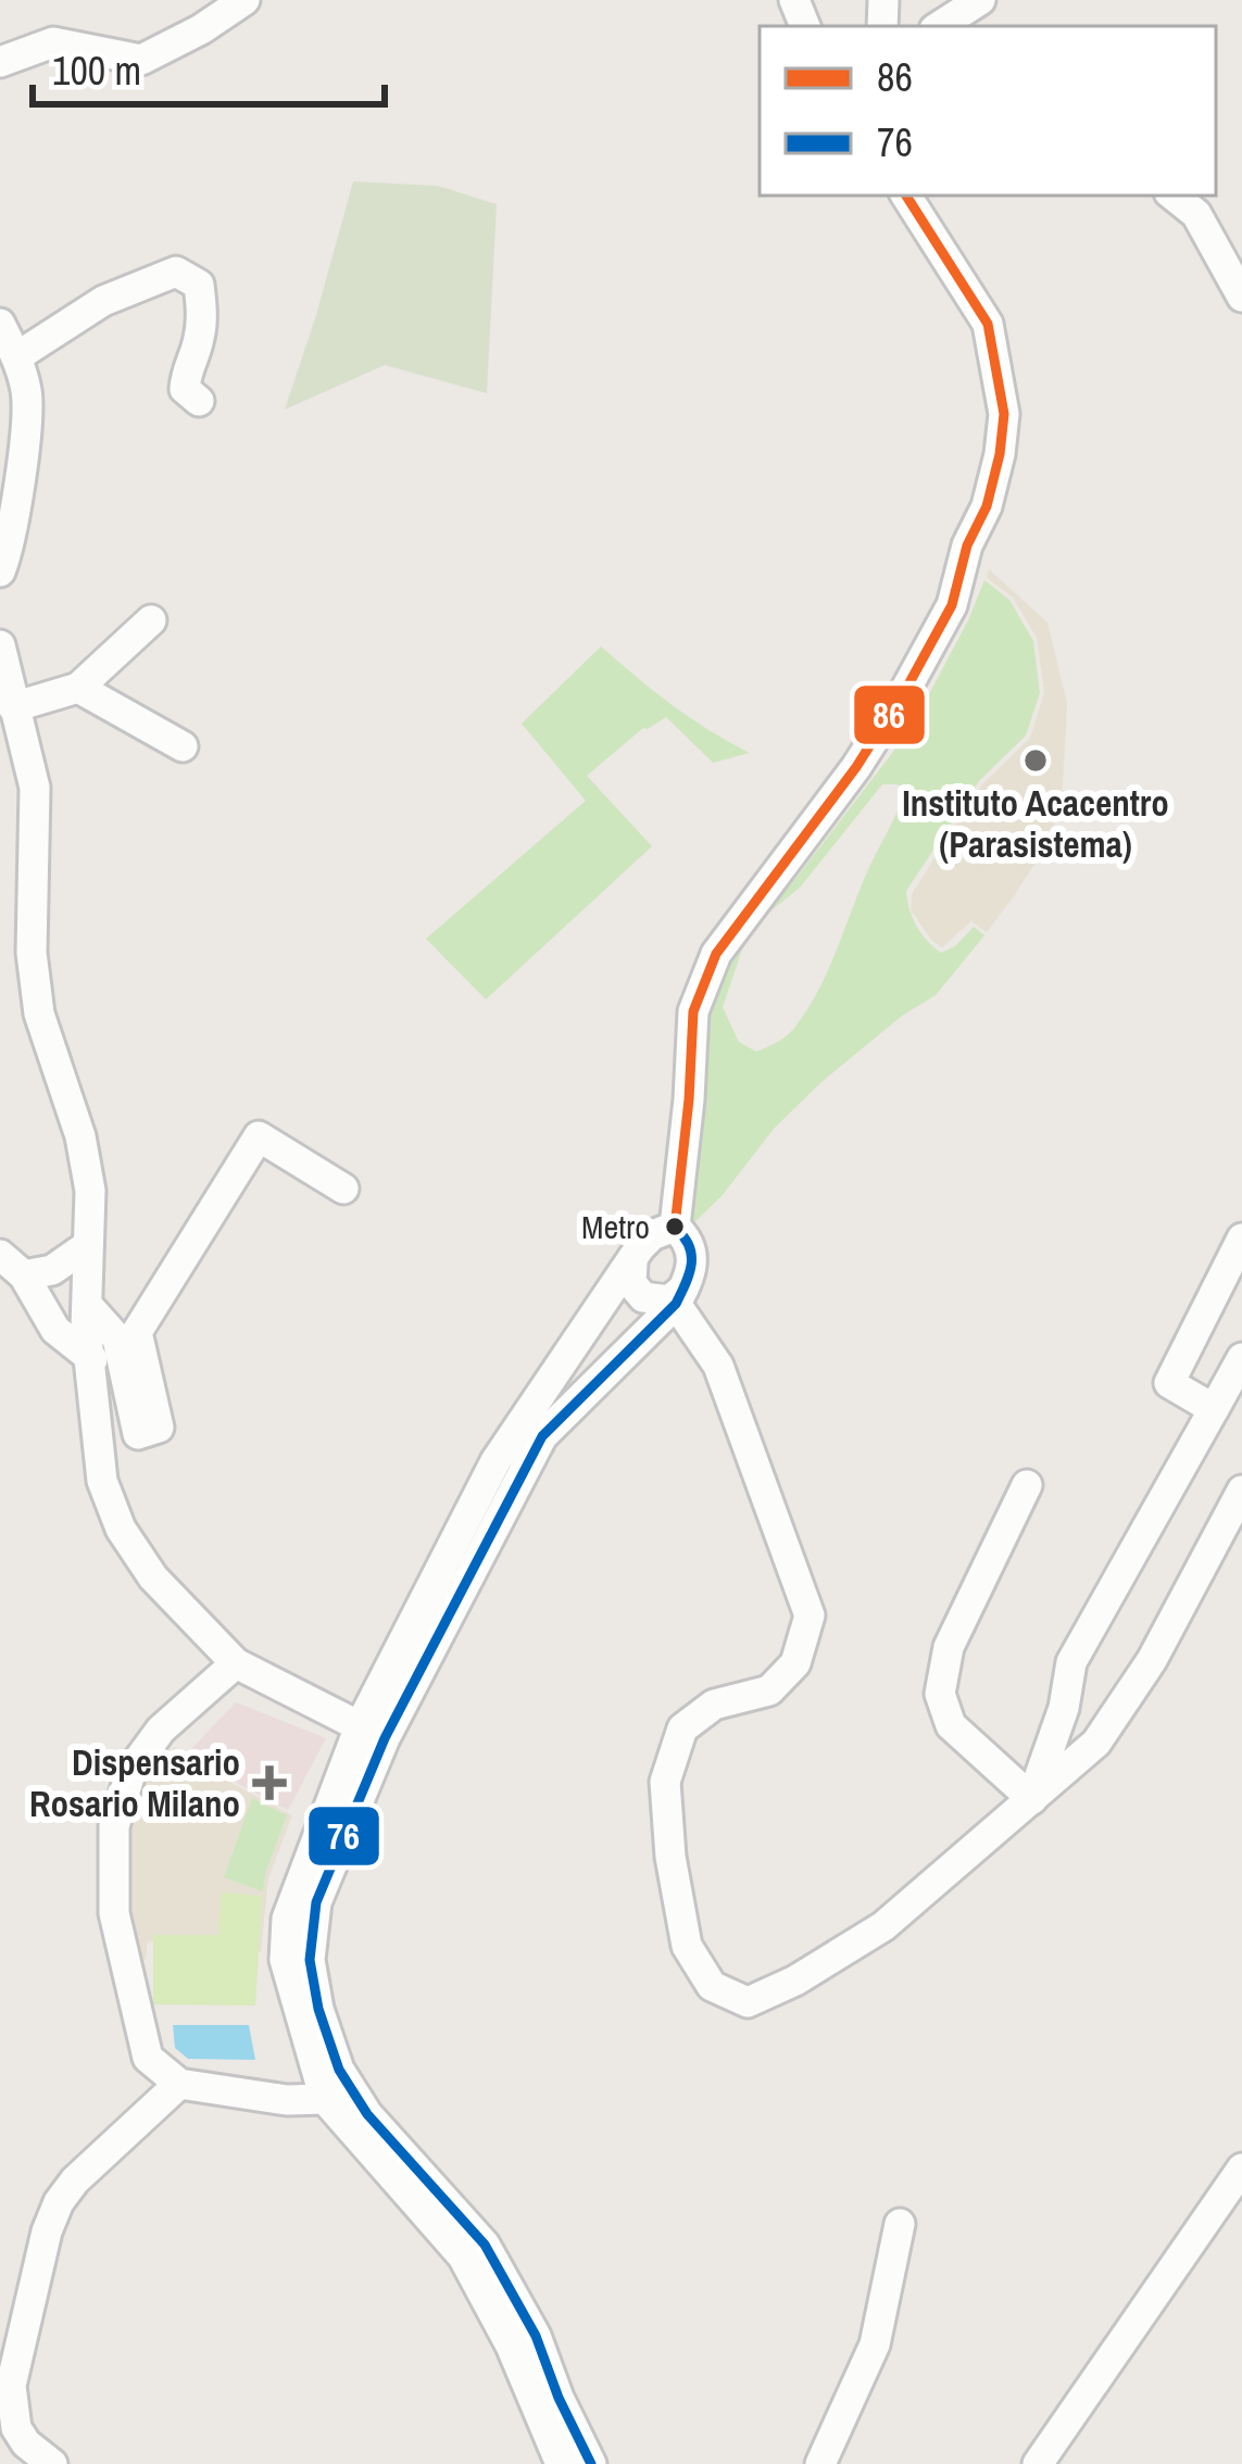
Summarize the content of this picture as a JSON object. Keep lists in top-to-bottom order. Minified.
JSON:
{"places":{"other":["Instituto Acacentro (Parasistema)","Metro"],"health":["Dispensario Rosario Milano"]},"lines":["transit line 86","transit line 76"],"legend":["86","76"],"scale_bar":"100 m"}
